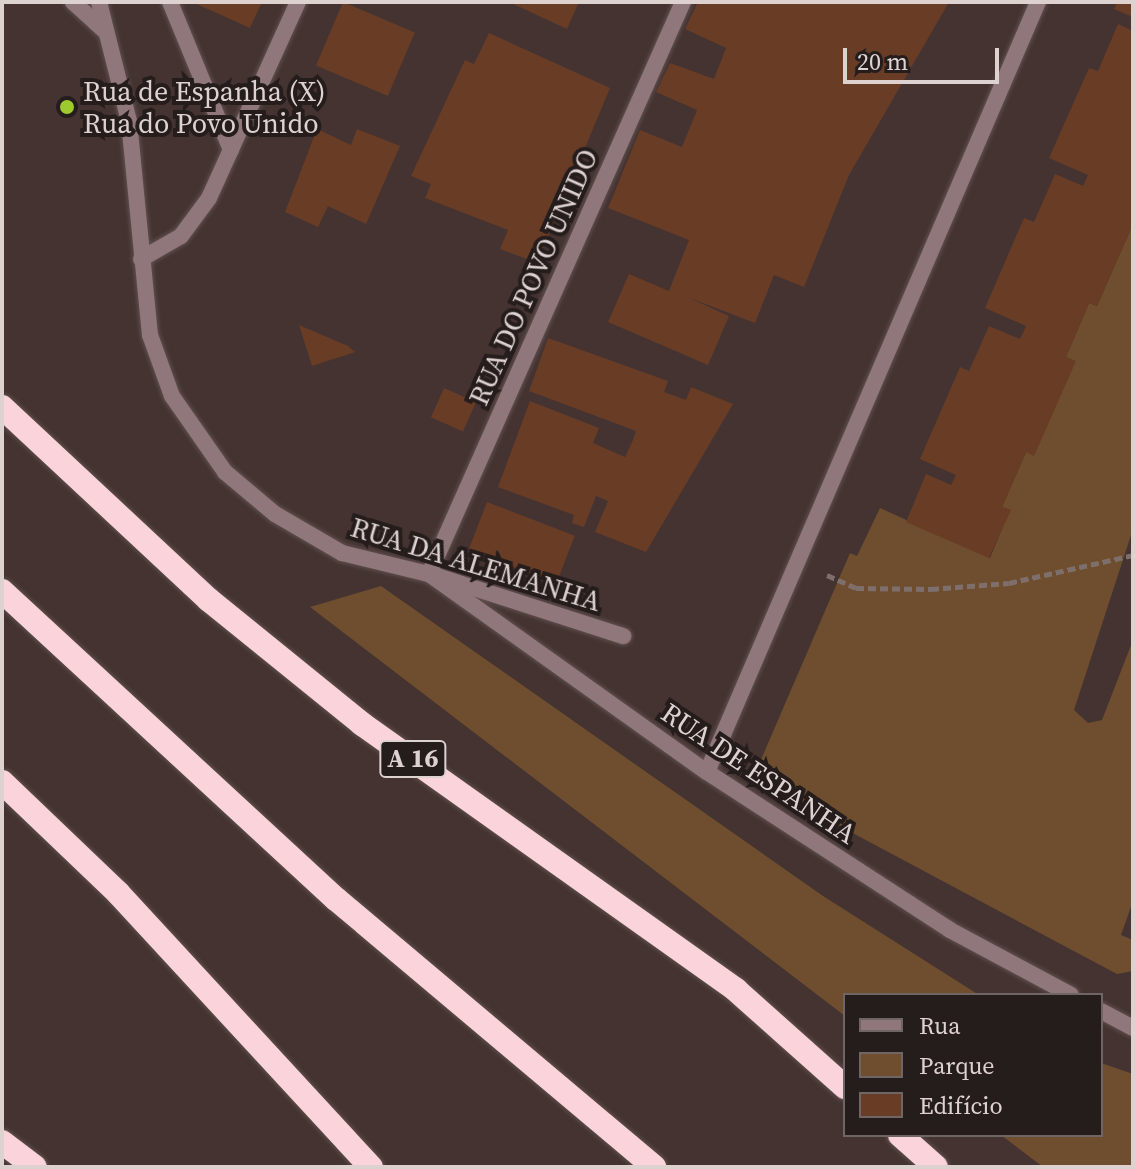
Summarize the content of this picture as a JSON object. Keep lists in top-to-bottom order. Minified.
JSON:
{"streets":{"highway":["A 16"],"street":["RUA DO POVO UNIDO","RUA DA ALEMANHA","RUA DE ESPANHA"]},"crossings":[["RUA DO POVO UNIDO","RUA DA ALEMANHA"],["RUA DO POVO UNIDO","RUA DE ESPANHA"],["RUA DA ALEMANHA","RUA DE ESPANHA"]],"places":["Rua de Espanha (X) Rua do Povo Unido"],"legend":["Rua","Parque","Edifício"],"scale_bar":"20 m"}
